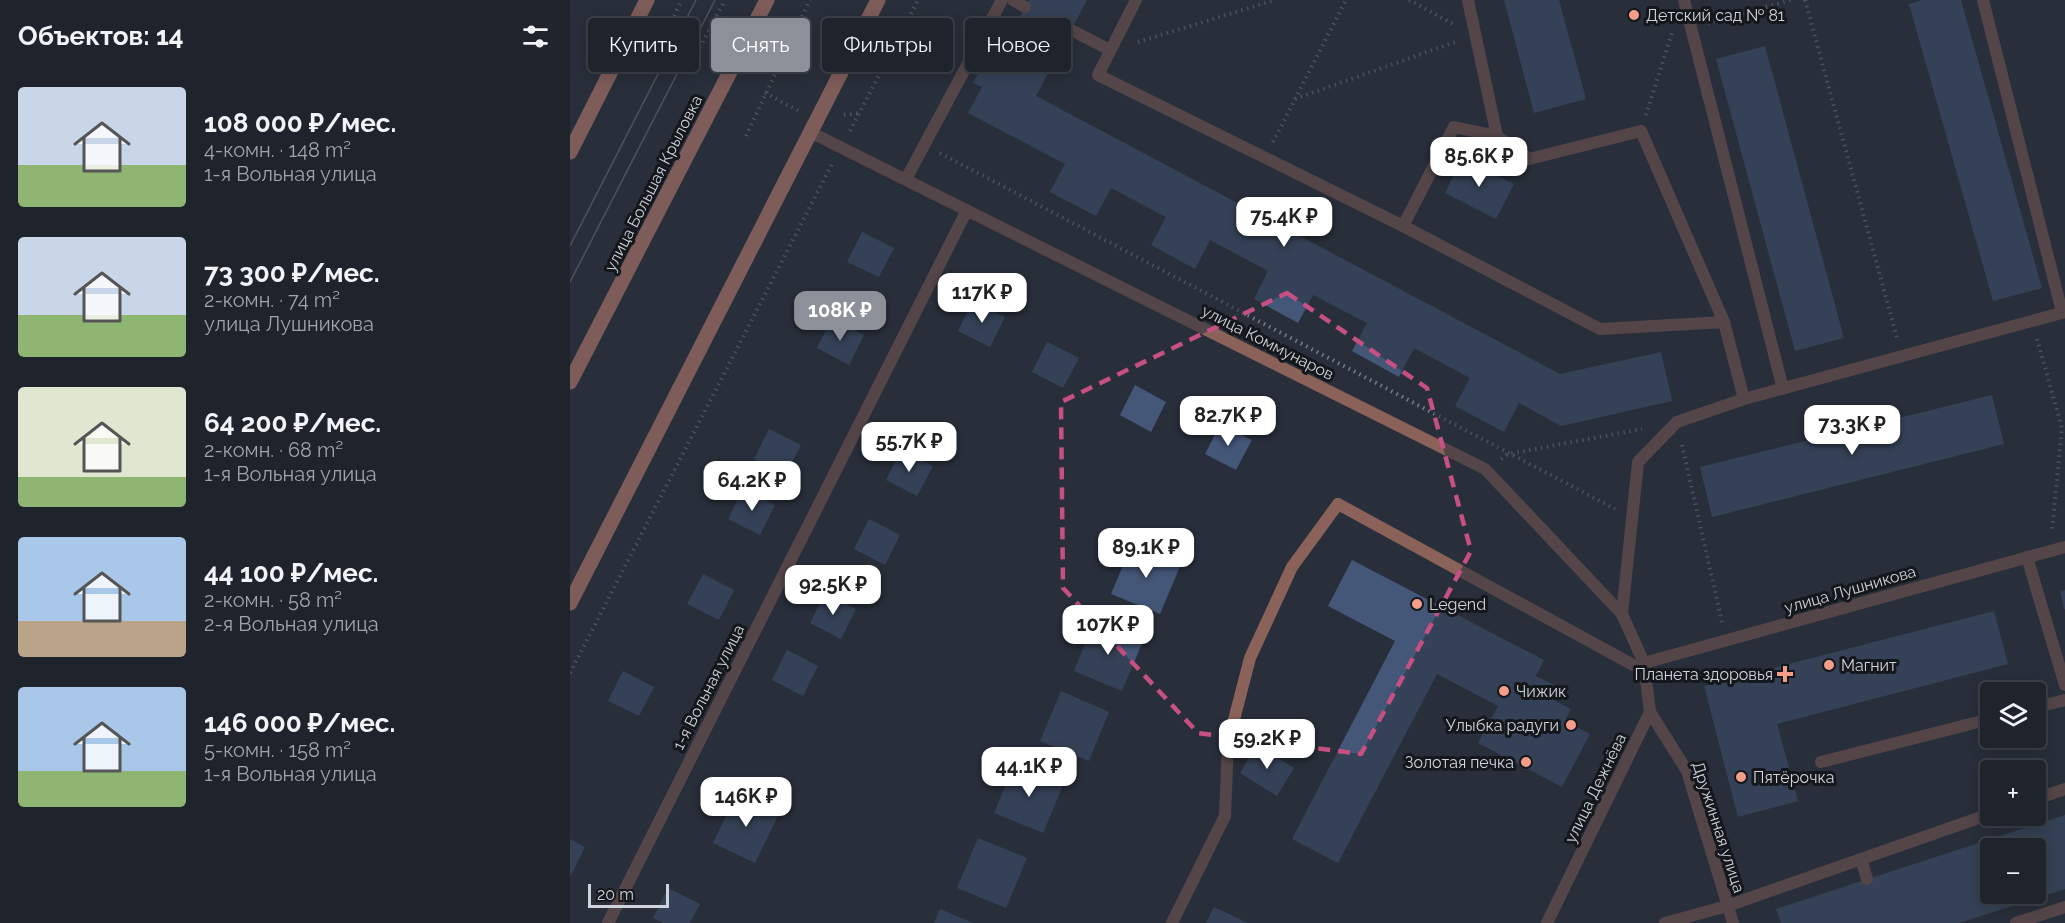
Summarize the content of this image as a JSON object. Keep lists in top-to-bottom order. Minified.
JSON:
{"streets":{"main road":["улица Большая Крыловка"],"street":["улица Коммунаров","улица Лушникова","1-я Вольная улица","улица Дежнёва","Дружинная улица"]},"crossings":[["улица Коммунаров","улица Лушникова"],["улица Коммунаров","1-я Вольная улица"],["улица Дежнёва","Дружинная улица"]],"places":{"other":["Детский сад № 81","Legend","Магнит","Чижик","Улыбка радуги","Золотая печка","Пятёрочка"],"health":["Планета здоровья"]},"scale_bar":"20 m","page":{"heading":"Объектов: 14","chip":["Купить","Снять","Фильтры","Новое"],"list":[{"name":"108 000 ₽/мес.","note":"4-комн. · 148 m² · 1-я Вольная улица"},{"name":"73 300 ₽/мес.","note":"2-комн. · 74 m² · улица Лушникова"},{"name":"64 200 ₽/мес.","note":"2-комн. · 68 m² · 1-я Вольная улица"},{"name":"44 100 ₽/мес.","note":"2-комн. · 58 m² · 2-я Вольная улица"},{"name":"146 000 ₽/мес.","note":"5-комн. · 158 m² · 1-я Вольная улица"}],"price":["85.6K ₽","75.4K ₽","117K ₽","108K ₽","82.7K ₽","73.3K ₽","55.7K ₽","64.2K ₽","89.1K ₽","92.5K ₽","107K ₽","59.2K ₽","44.1K ₽","146K ₽"],"map_buttons":["+","−"],"scale":"20 m"}}
